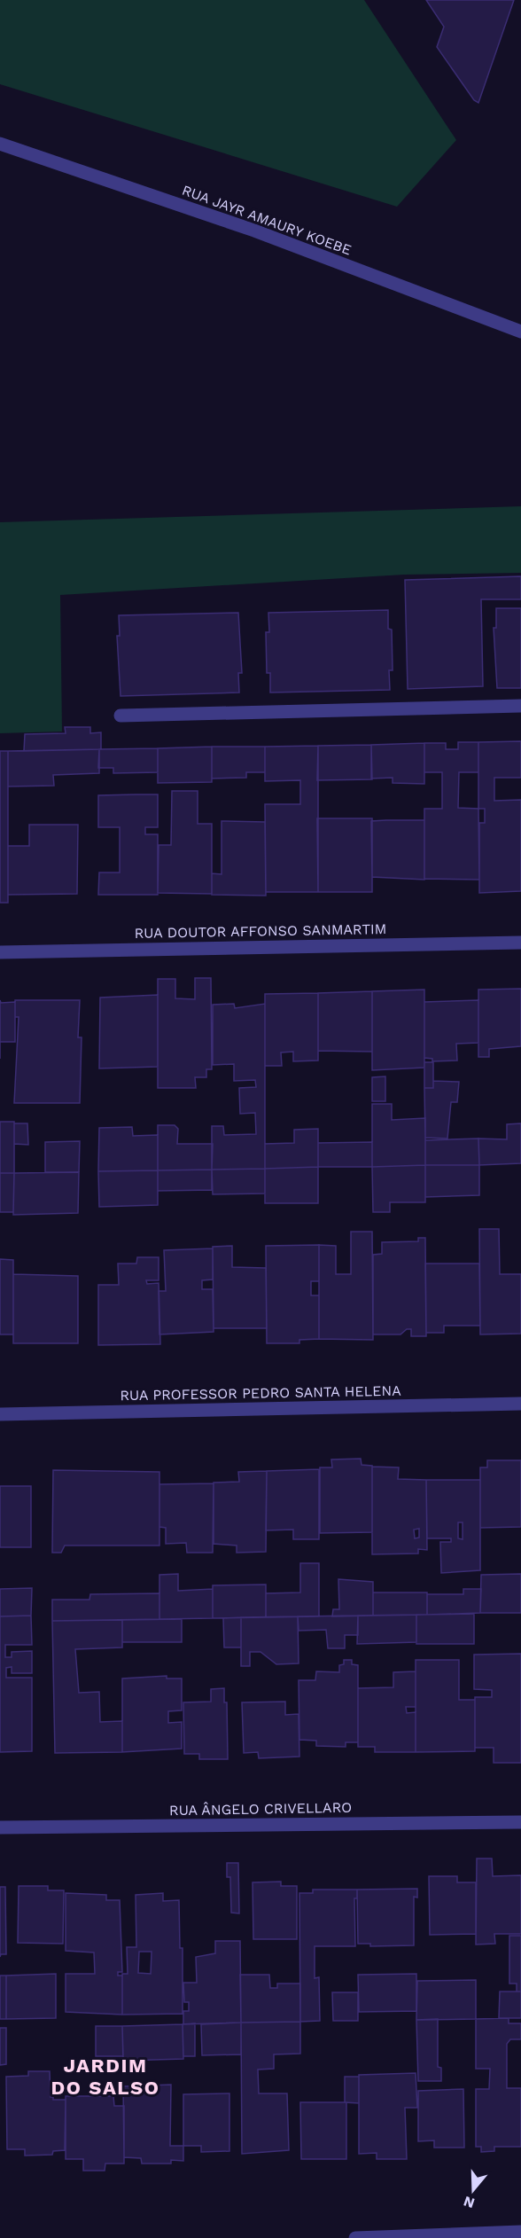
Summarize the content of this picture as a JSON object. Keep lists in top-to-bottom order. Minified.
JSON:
{"streets":{"street":["RUA JAYR AMAURY KOEBE","RUA DOUTOR AFFONSO SANMARTIM","RUA PROFESSOR PEDRO SANTA HELENA","RUA ÂNGELO CRIVELLARO"]},"districts":["JARDIM DO SALSO"],"north":"bottom"}
